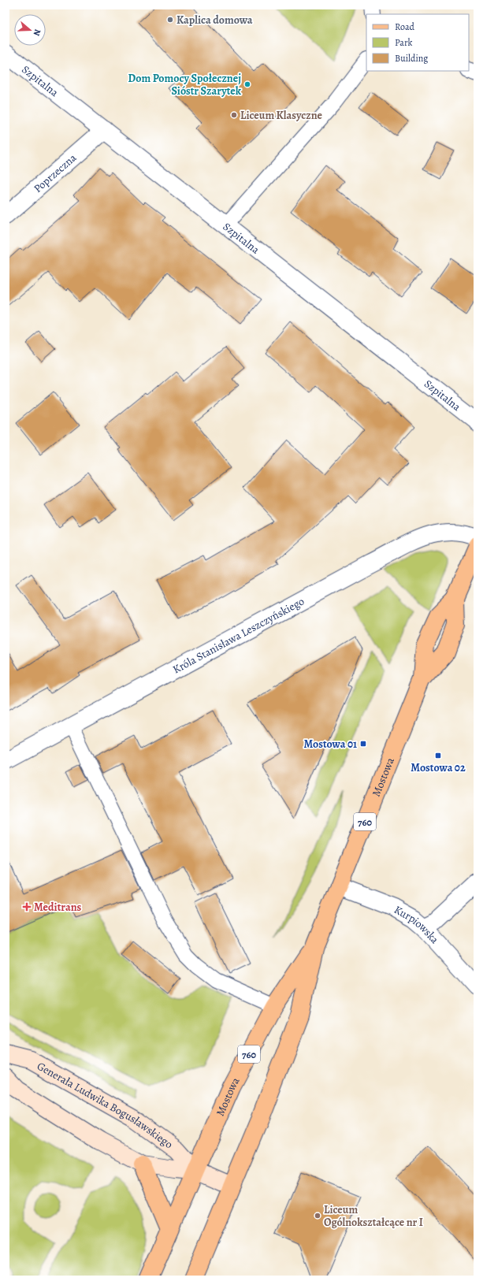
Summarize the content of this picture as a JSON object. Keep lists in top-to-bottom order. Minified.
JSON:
{"streets":{"main road":["Mostowa","760"],"street":["Szpitalna","Poprzeczna","Króla Stanisława Leszczyńskiego","Kurpiowska","Generała Ludwika Bogusławskiego"]},"crossings":[["Szpitalna","Poprzeczna"],["Mostowa","760"],["Mostowa","Kurpiowska"],["Mostowa","Generała Ludwika Bogusławskiego"],["760","Generała Ludwika Bogusławskiego"]],"places":{"other":["Kaplica domowa","Dom Pomocy Społecznej Sióstr Szarytek","Liceum Klasyczne","Liceum Ogólnokształcące nr I"],"transit":["Mostowa 01","Mostowa 02"],"health":["Meditrans"]},"legend":["Road","Park","Building"],"north":"right"}
